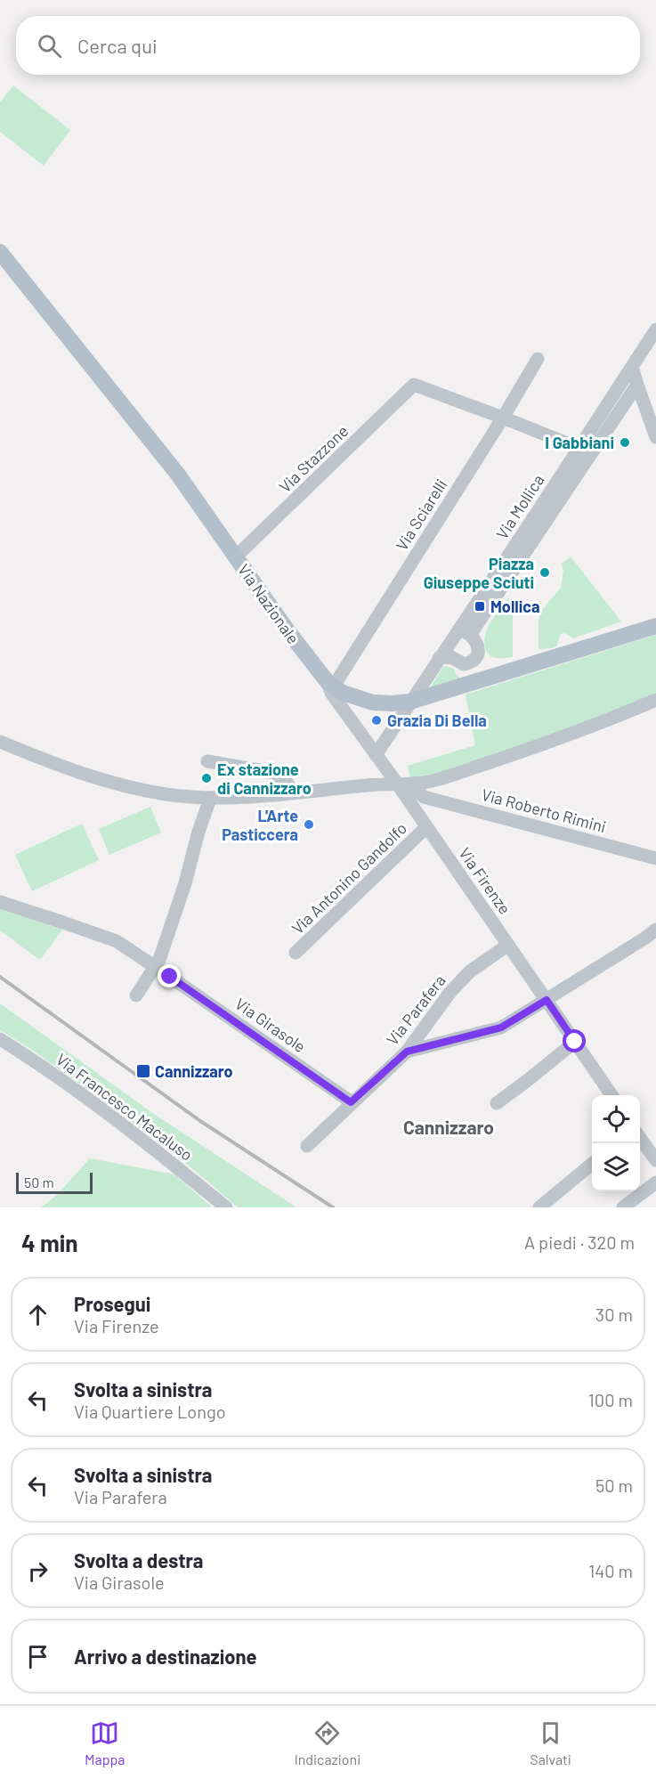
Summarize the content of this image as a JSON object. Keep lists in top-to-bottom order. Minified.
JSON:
{"streets":{"main road":["Via Nazionale"],"street":["Via Stazzone","Via Mollica","Via Sciarelli","Via Roberto Rimini","Via Antonino Gandolfo","Via Firenze","Via Parafera","Via Girasole","Via Francesco Macaluso"]},"crossings":[["Via Stazzone","Via Sciarelli"],["Via Stazzone","Via Nazionale"],["Via Mollica","Via Firenze"],["Via Sciarelli","Via Nazionale"],["Via Sciarelli","Via Firenze"],["Via Nazionale","Via Firenze"],["Via Antonino Gandolfo","Via Firenze"],["Via Firenze","Via Parafera"],["Via Parafera","Via Girasole"]],"districts":["Cannizzaro"],"places":{"other":["I Gabbiani","Piazza Giuseppe Sciuti","Grazia Di Bella","Ex stazione di Cannizzaro","L'Arte Pasticcera"],"transit":["Mollica","Cannizzaro"]},"scale_bar":"50 m","page":{"search":"Cerca qui","scale":"50 m","heading":["4 min","A piedi · 320 m"],"list":[["Prosegui","Via Firenze","30 m"],["Svolta a sinistra","Via Quartiere Longo","100 m"],["Svolta a sinistra","Via Parafera","50 m"],["Svolta a destra","Via Girasole","140 m"],"Arrivo a destinazione"],"nav":["Mappa","Indicazioni","Salvati"]}}
